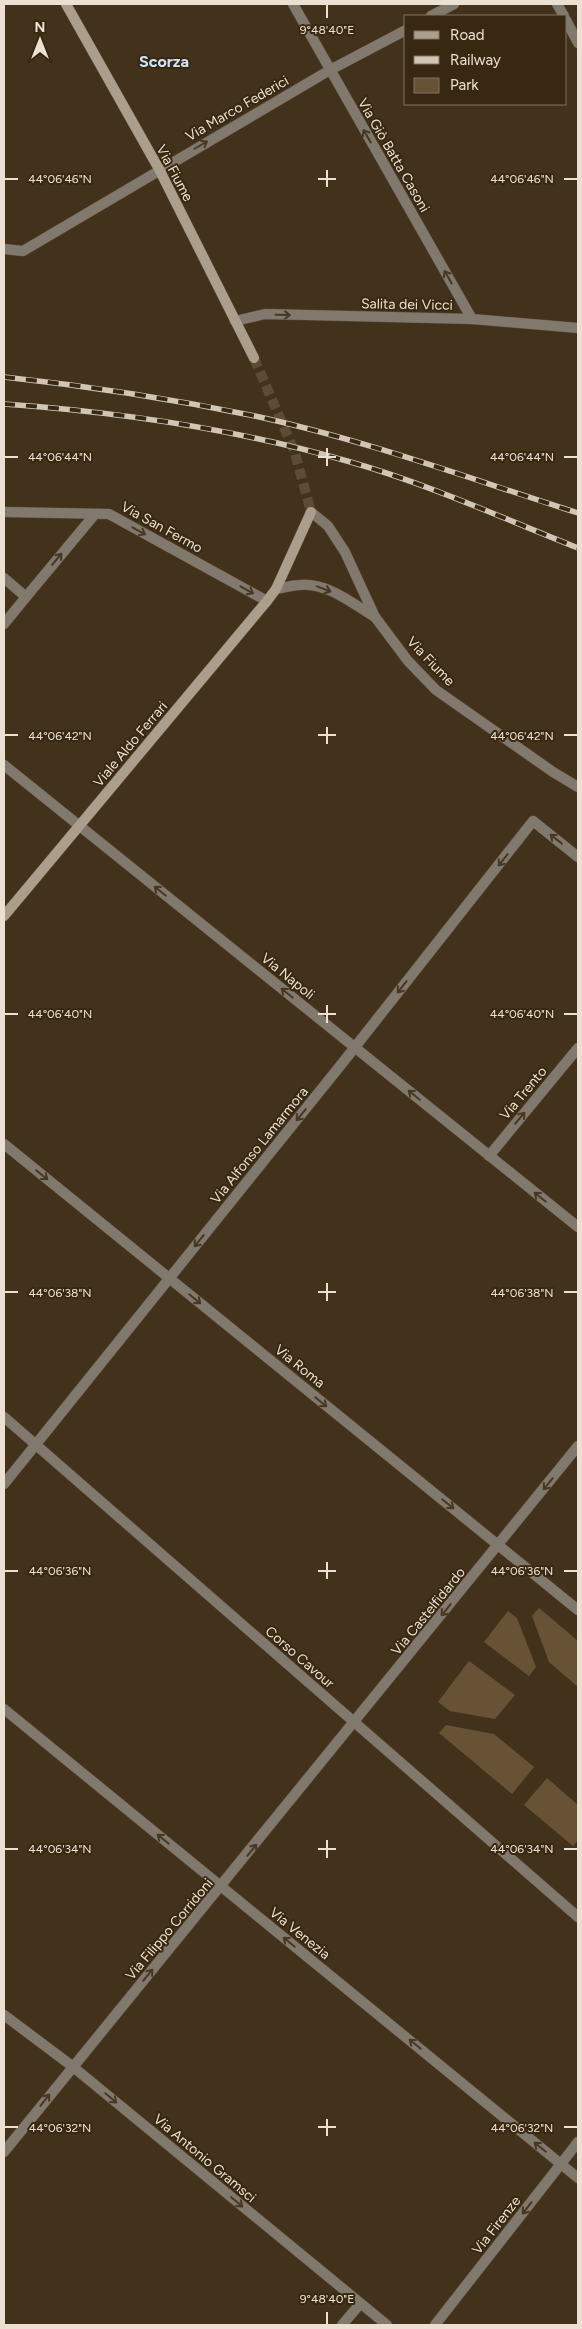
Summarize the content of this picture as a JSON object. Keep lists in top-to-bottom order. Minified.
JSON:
{"streets":{"main road":["Via Fiume","Viale Aldo Ferrari"],"street":["Via Marco Federici","Via Giò Batta Casoni","Salita dei Vicci","Via San Fermo","Via Napoli","Via Trento","Via Alfonso Lamarmora","Via Roma","Via Castelfidardo","Corso Cavour","Via Filippo Corridoni","Via Venezia","Via Antonio Gramsci","Via Firenze"]},"crossings":[["Via Marco Federici","Via Giò Batta Casoni"],["Via Marco Federici","Via Fiume"],["Via Giò Batta Casoni","Salita dei Vicci"],["Via Fiume","Salita dei Vicci"],["Via Fiume","Viale Aldo Ferrari"],["Via San Fermo","Viale Aldo Ferrari"],["Viale Aldo Ferrari","Via Napoli"],["Via Napoli","Via Trento"],["Via Napoli","Via Alfonso Lamarmora"],["Via Alfonso Lamarmora","Via Roma"],["Via Alfonso Lamarmora","Corso Cavour"],["Via Roma","Via Castelfidardo"],["Via Castelfidardo","Corso Cavour"],["Via Castelfidardo","Via Filippo Corridoni"],["Corso Cavour","Via Filippo Corridoni"],["Via Filippo Corridoni","Via Venezia"],["Via Filippo Corridoni","Via Antonio Gramsci"],["Via Venezia","Via Firenze"]],"one_way":["Via Marco Federici","Via Giò Batta Casoni","Salita dei Vicci","Via San Fermo","Via Napoli","Via Trento","Via Alfonso Lamarmora","Via Roma","Via Castelfidardo","Via Filippo Corridoni","Via Venezia","Via Antonio Gramsci","Via Firenze"],"districts":["Scorza"],"legend":["Road","Railway","Park"],"north":"top","coordinates":["9°48'40\"E","44°06'46\"N","44°06'44\"N","44°06'42\"N","44°06'40\"N","44°06'38\"N","44°06'36\"N","44°06'34\"N","44°06'32\"N"]}
